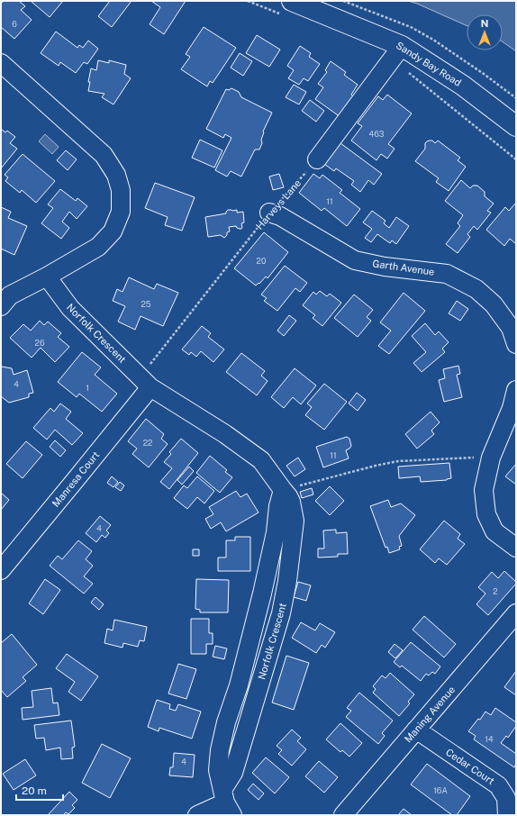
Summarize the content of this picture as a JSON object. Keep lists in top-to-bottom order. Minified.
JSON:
{"streets":{"main road":["Sandy Bay Road"],"street":["Garth Avenue","Norfolk Crescent","Manresa Court","Maning Avenue","Cedar Court"],"path":["Harveys Lane"]},"crossings":[["Harveys Lane","Garth Avenue"],["Norfolk Crescent","Manresa Court"],["Maning Avenue","Cedar Court"]],"house_numbers":["6","463","11","20","25","26","4","1","22","11","4","2","14","4","16A"],"scale_bar":"20 m","north":"top"}
